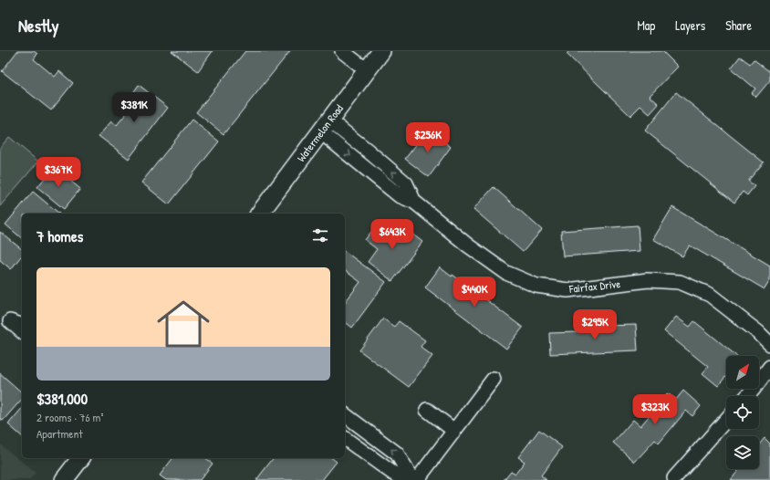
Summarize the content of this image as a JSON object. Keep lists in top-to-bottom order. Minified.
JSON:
{"streets":{"main road":["Watermelon Road"],"street":["Fairfax Drive"]},"crossings":[["Watermelon Road","Fairfax Drive"]],"north":"top right","page":{"header":"Nestly","nav":["Map","Layers","Share"],"price":["$381K","$256K","$367K","$643K","$440K","$295K","$323K"],"heading":"7 homes","list":[{"name":"$381,000","note":"2 rooms · 76 m² · Apartment"}]}}
